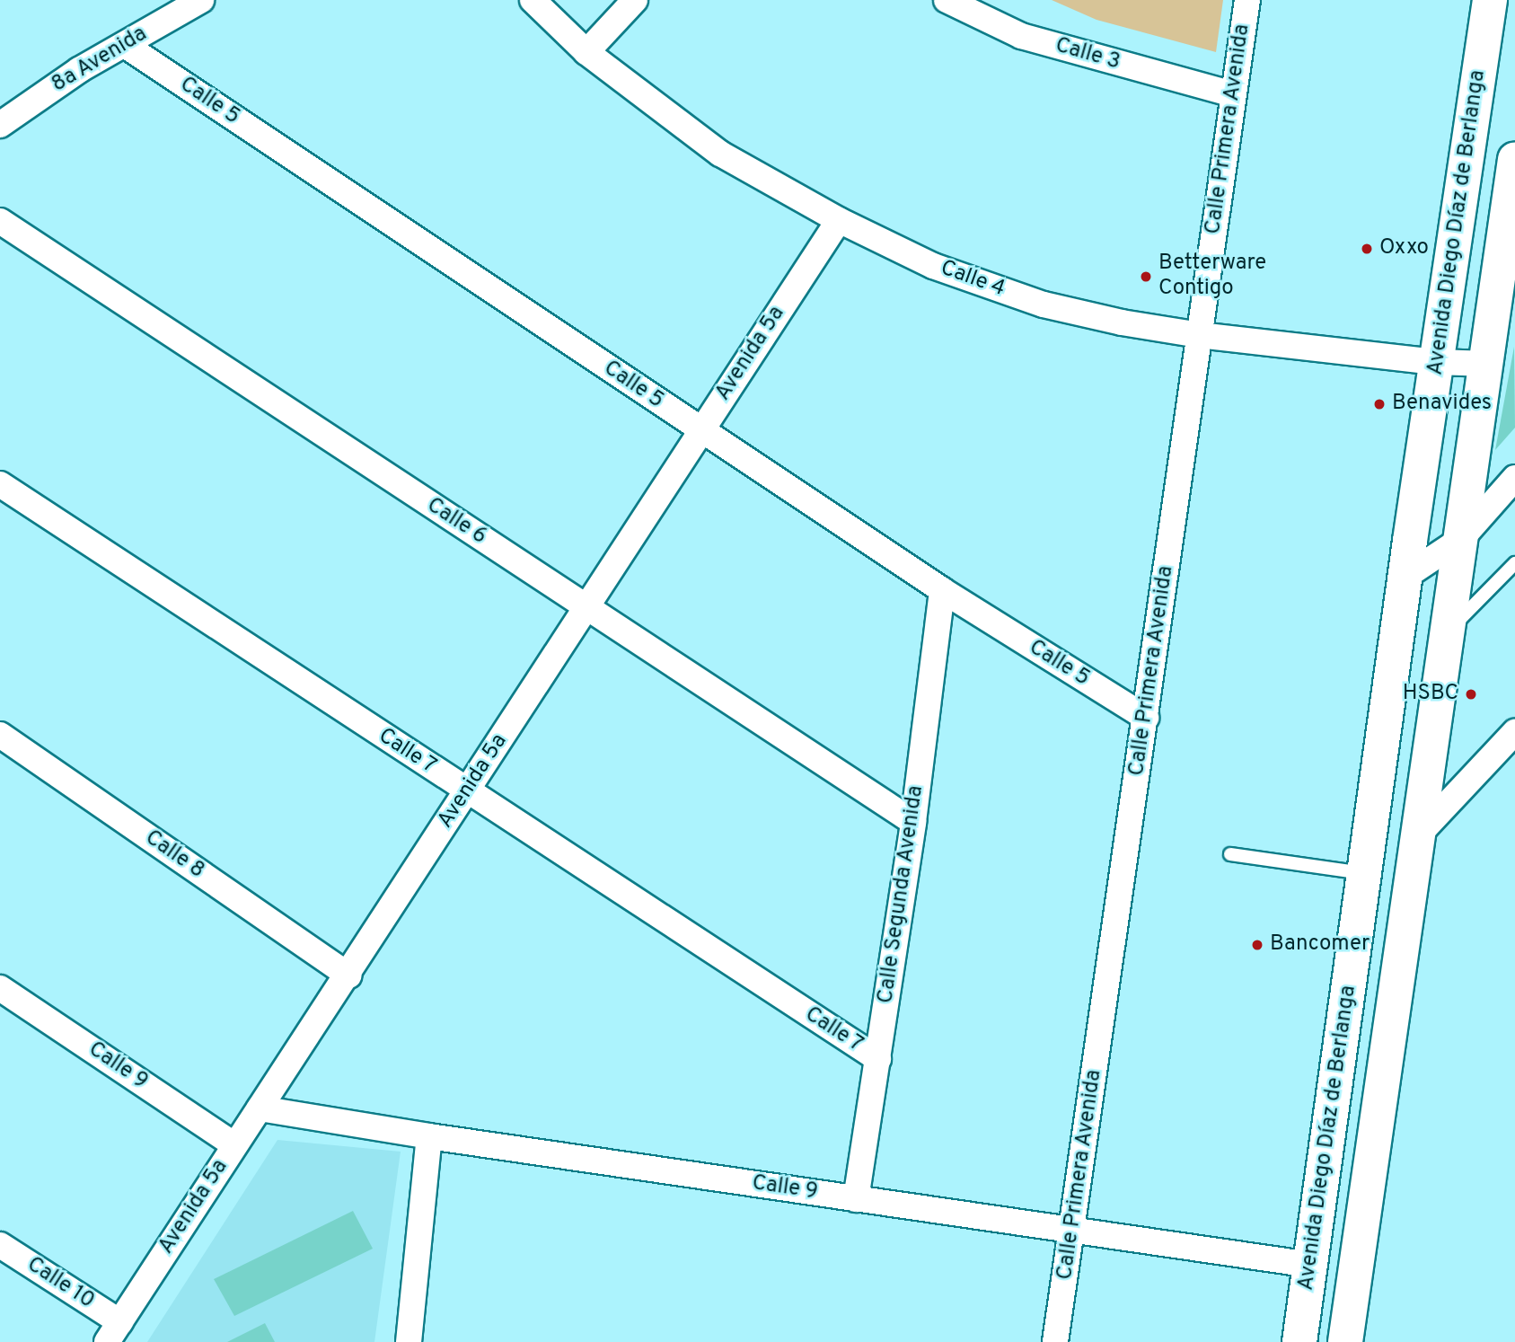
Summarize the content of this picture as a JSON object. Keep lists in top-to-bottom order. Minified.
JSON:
{"streets":{"main road":["Avenida Diego Díaz de Berlanga"],"street":["Calle 3","8a Avenida","Calle 5","Calle Primera Avenida","Calle 4","Avenida 5a","Calle 6","Calle 7","Calle 8","Calle Segunda Avenida","Calle 9","Calle 10"]},"crossings":[["Calle 3","Calle Primera Avenida"],["8a Avenida","Calle 5"],["Calle 5","Calle Primera Avenida"],["Calle 5","Avenida 5a"],["Calle 5","Calle Segunda Avenida"],["Calle Primera Avenida","Calle 4"],["Calle Primera Avenida","Calle 9"],["Avenida Diego Díaz de Berlanga","Calle 4"],["Avenida Diego Díaz de Berlanga","Calle 9"],["Calle 4","Avenida 5a"],["Avenida 5a","Calle 6"],["Avenida 5a","Calle 7"],["Avenida 5a","Calle 8"],["Avenida 5a","Calle 9"],["Avenida 5a","Calle 10"],["Calle 6","Calle Segunda Avenida"],["Calle 7","Calle Segunda Avenida"],["Calle Segunda Avenida","Calle 9"]],"places":["Oxxo","Betterware Contigo","Benavides","HSBC","Bancomer"]}
